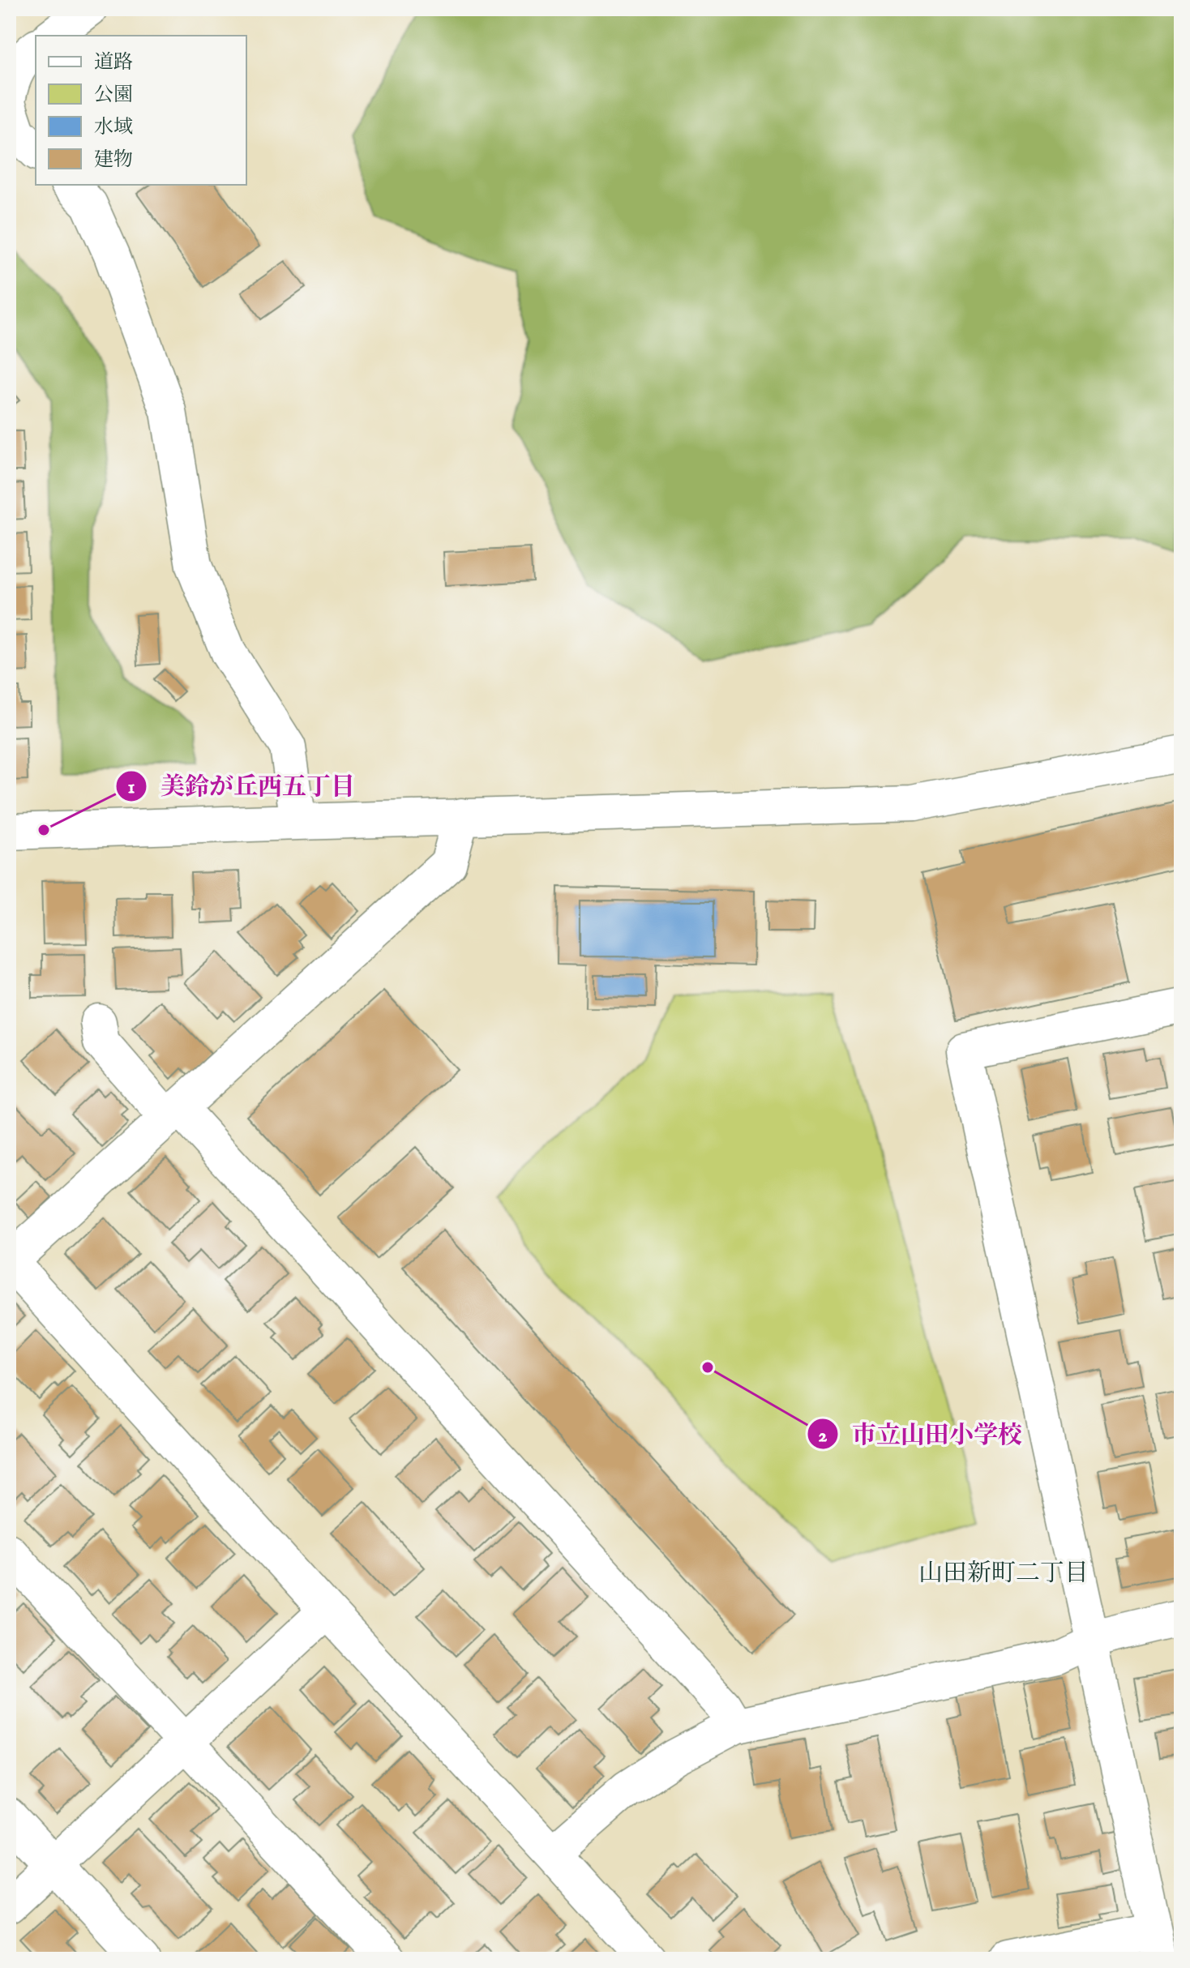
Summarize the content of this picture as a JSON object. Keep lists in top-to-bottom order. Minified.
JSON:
{"districts":["山田新町二丁目"],"places":["美鈴が丘西五丁目","市立山田小学校"],"legend":["道路","公園","水域","建物"]}
